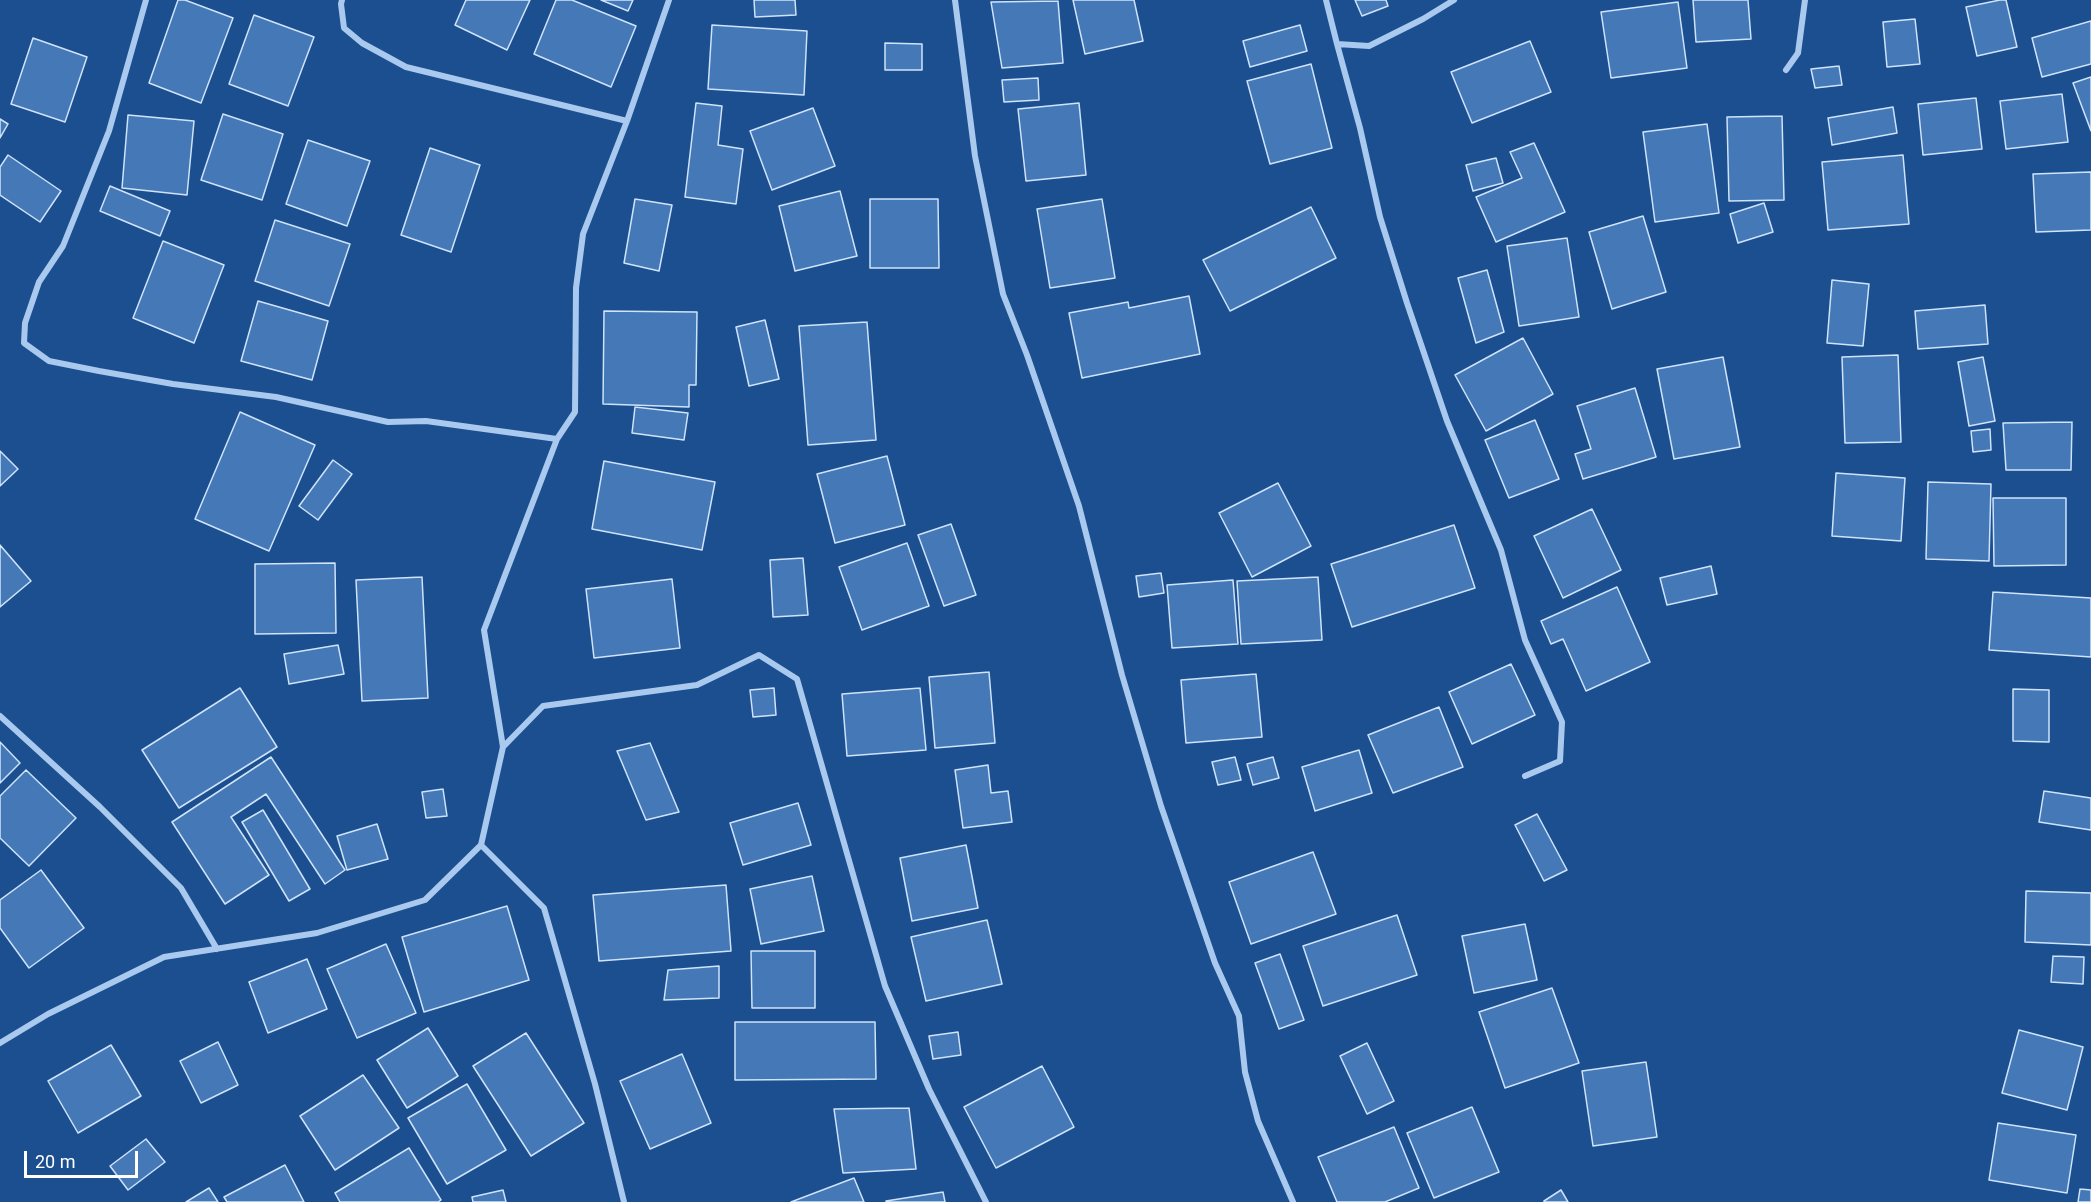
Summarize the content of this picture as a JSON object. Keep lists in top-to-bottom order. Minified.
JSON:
{"scale_bar":"20 m"}
